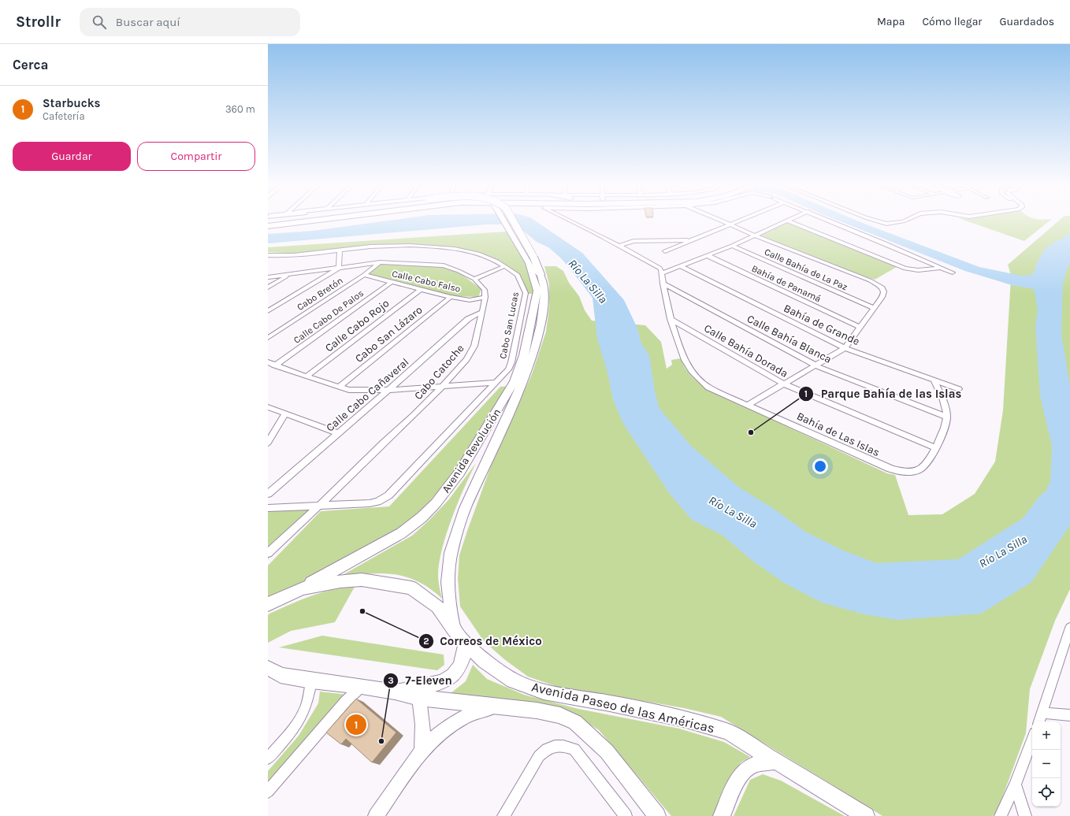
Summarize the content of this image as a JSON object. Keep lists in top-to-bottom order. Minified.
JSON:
{"streets":{"main road":["Avenida Revolución","Avenida Paseo de las Américas"],"street":["Calle Bahía de La Paz","Calle Cabo Falso","Bahía de Panamá","Cabo Bretón","Calle Cabo De Palos","Bahía de Grande","Calle Cabo Rojo","Cabo San Lucas","Cabo San Lázaro","Calle Bahía Blanca","Calle Bahía Dorada","Cabo Catoche","Calle Cabo Cañaveral","Bahía de Las Islas"]},"crossings":[["Calle Cabo Falso","Cabo Bretón"],["Calle Cabo Falso","Calle Cabo De Palos"],["Calle Cabo Falso","Calle Cabo Rojo"],["Calle Cabo Falso","Cabo San Lázaro"],["Calle Cabo Falso","Cabo Catoche"],["Cabo San Lucas","Cabo Catoche"],["Calle Bahía Blanca","Bahía de Las Islas"],["Calle Bahía Dorada","Bahía de Las Islas"],["Cabo Catoche","Calle Cabo Cañaveral"],["Avenida Revolución","Avenida Paseo de las Américas"]],"water":["Río La Silla"],"places":["Parque Bahía de las Islas","Correos de México","7-Eleven"],"page":{"header":"Strollr","search":"Buscar aquí","nav":["Mapa","Cómo llegar","Guardados"],"heading":"Cerca","list":[{"mark":"1","name":"Starbucks","note":"Cafetería","value":"360 m"}],"buttons":["Guardar","Compartir"],"pins":"1","map_buttons":["+","−"]}}
